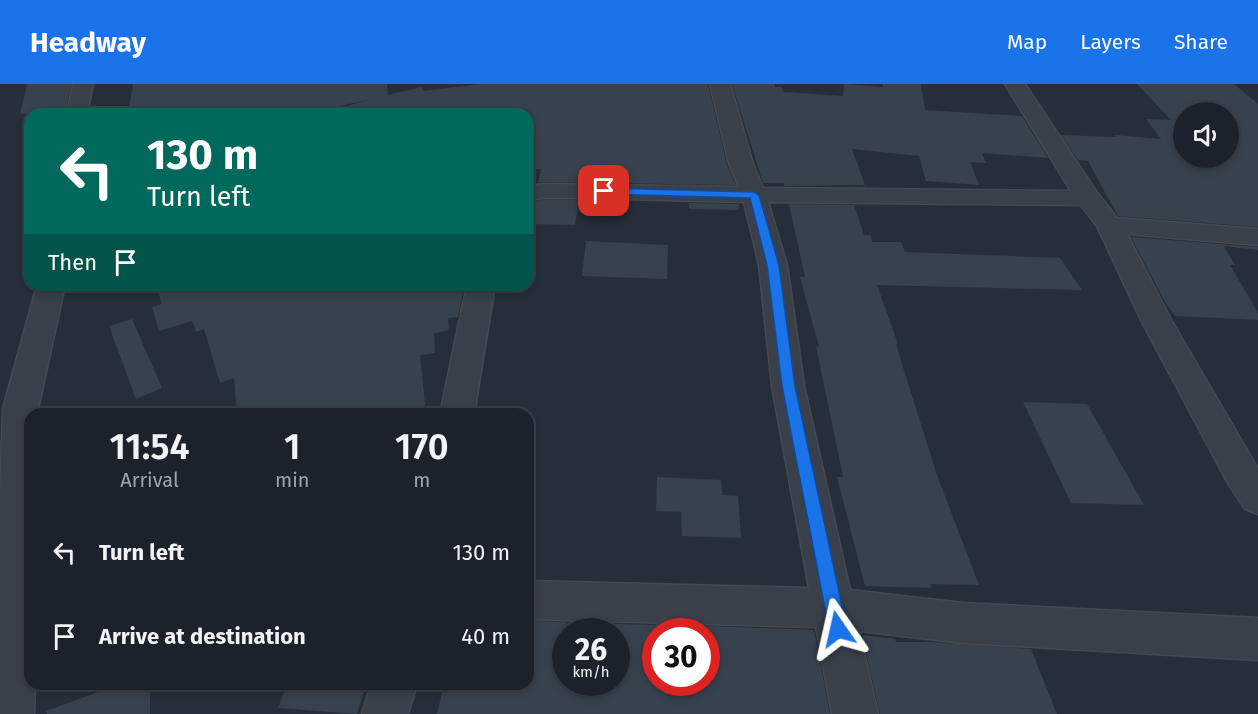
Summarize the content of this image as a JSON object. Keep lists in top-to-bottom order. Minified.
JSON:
{"page":{"header":"Headway","nav":["Map","Layers","Share"],"turn":["130 m","Turn left"],"then":"Then","eta":["11:54","Arrival","1","min","170","m"],"list":[{"name":"Turn left","value":"130 m"},{"name":"Arrive at destination","value":"40 m"}],"speed":"26 km/h","limit":"30"}}
